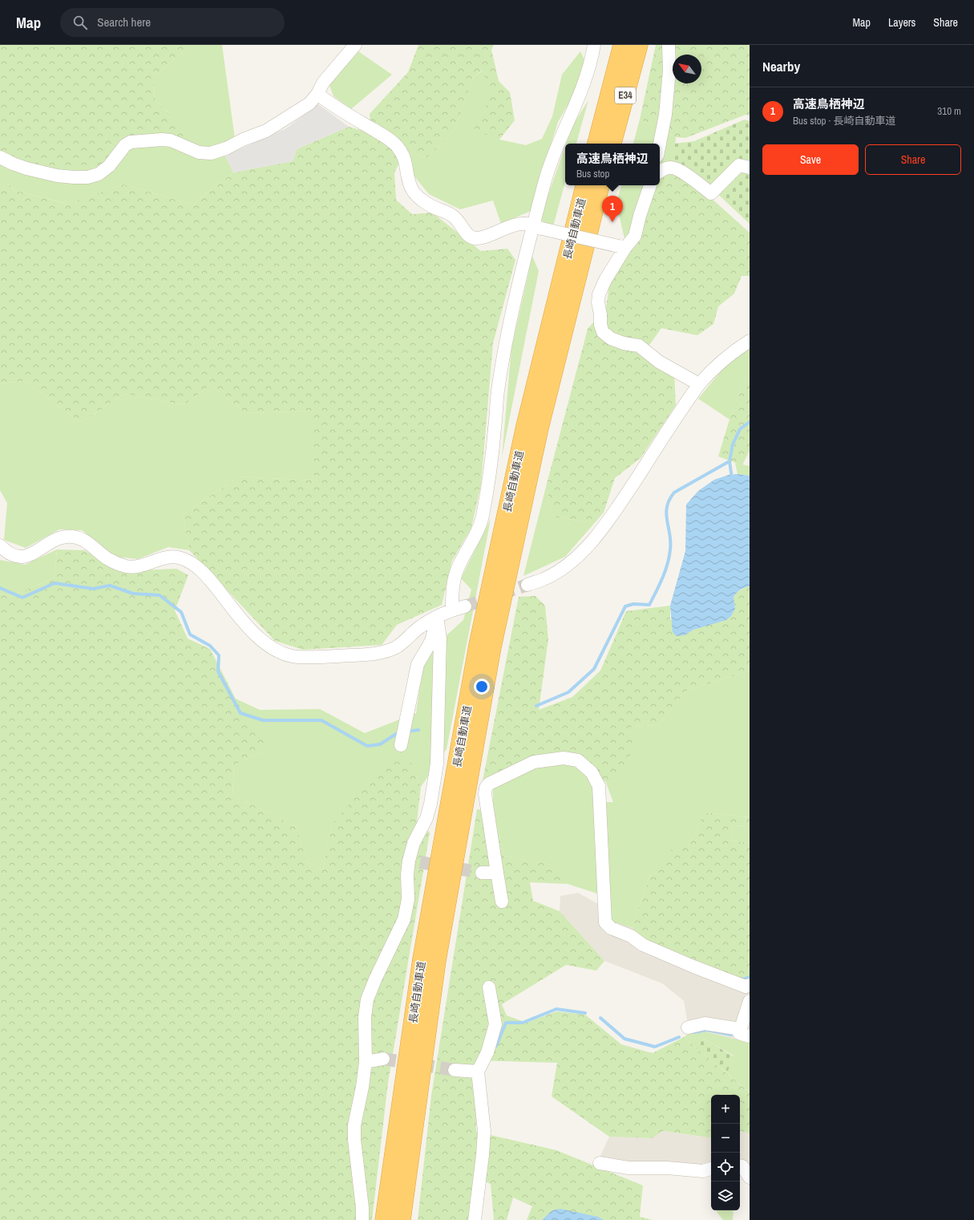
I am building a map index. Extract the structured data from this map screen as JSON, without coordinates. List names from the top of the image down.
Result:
{
  "streets": {
    "highway": ["E34", "長崎自動車道"]
  },
  "north": "top left",
  "page": {
    "header": "Map",
    "search": "Search here",
    "nav": ["Map", "Layers", "Share"],
    "heading": "Nearby",
    "list": [
      {
        "mark": "1",
        "name": "高速鳥栖神辺",
        "note": "Bus stop · 長崎自動車道",
        "value": "310 m"
      }
    ],
    "buttons": ["Save", "Share"],
    "popup": ["高速鳥栖神辺", "Bus stop"],
    "pins": "1",
    "map_buttons": ["+", "−"]
  }
}
